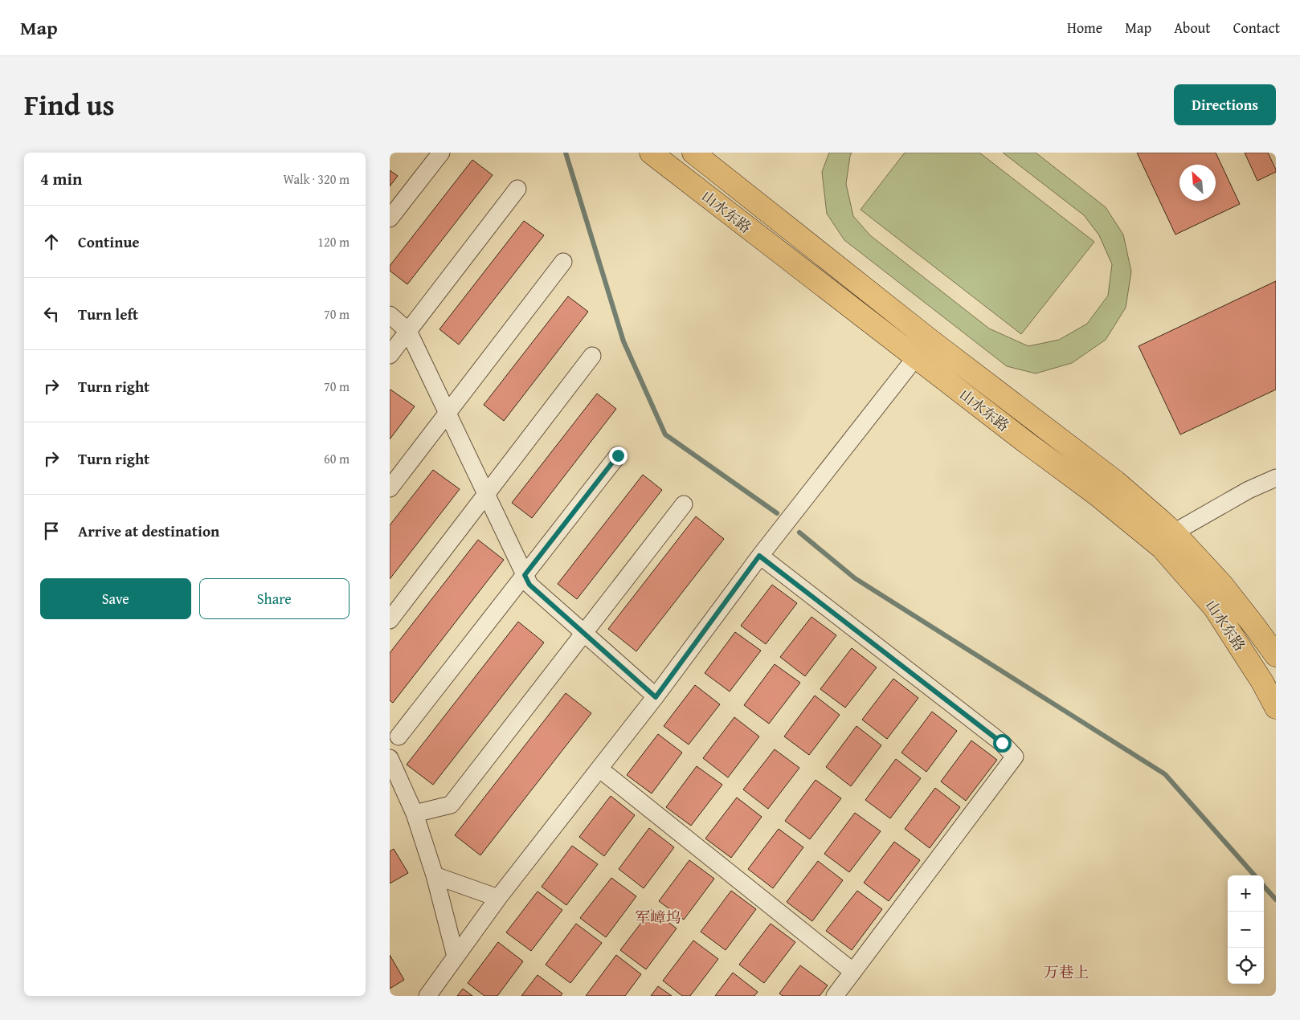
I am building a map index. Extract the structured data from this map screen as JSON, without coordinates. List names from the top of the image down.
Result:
{
  "streets": {
    "highway": ["山水东路"]
  },
  "districts": ["军嶂坞", "万巷上"],
  "north": "top left",
  "page": {
    "header": "Map",
    "nav": [
      "Home",
      "Map",
      "About",
      "Contact"
    ],
    "title": "Find us",
    "buttons": [
      "Directions",
      ["Save", "Share"]
    ],
    "heading": ["4 min", "Walk · 320 m"],
    "list": [
      ["Continue", "120 m"],
      ["Turn left", "70 m"],
      ["Turn right", "70 m"],
      ["Turn right", "60 m"],
      "Arrive at destination"
    ],
    "map_buttons": ["+", "−"]
  }
}
